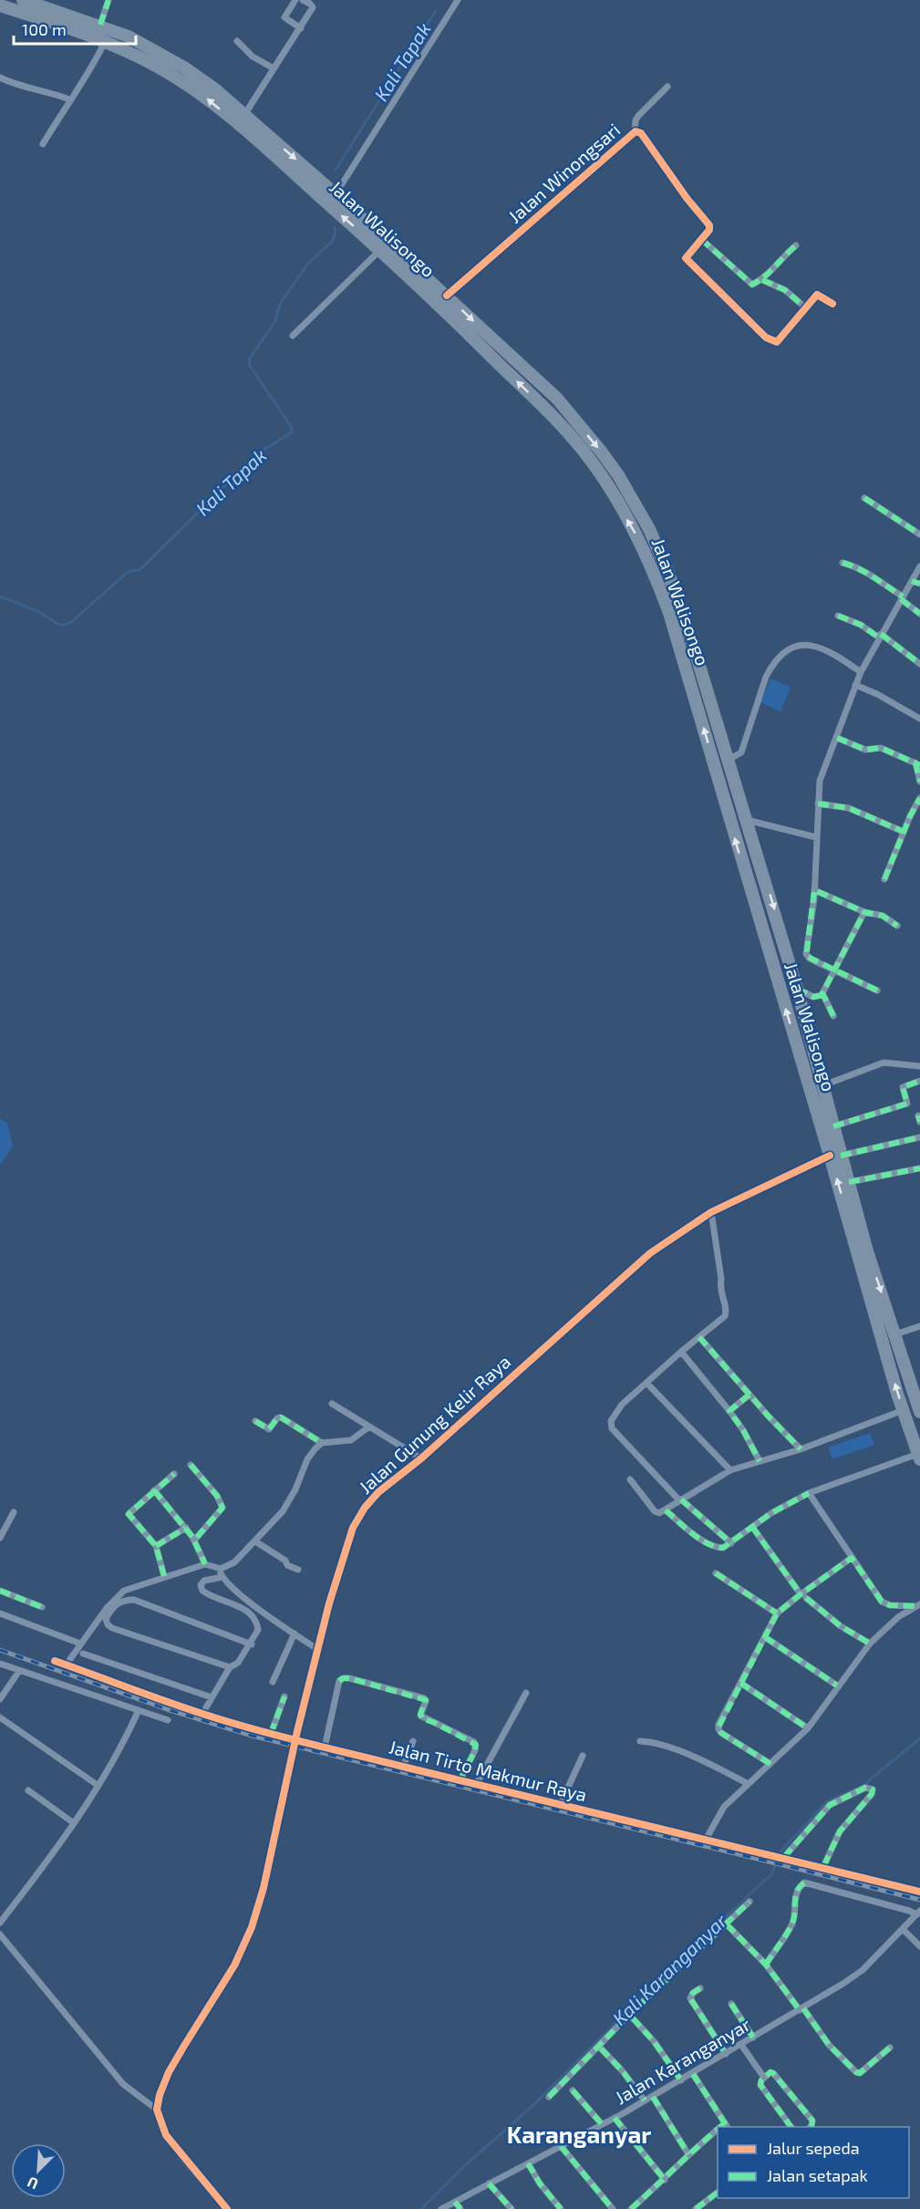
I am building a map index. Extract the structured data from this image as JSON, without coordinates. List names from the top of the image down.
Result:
{
  "streets": {
    "highway": ["Jalan Walisongo"],
    "street": [
      "Jalan Winongsari",
      "Jalan Gunung Kelir Raya",
      "Jalan Tirto Makmur Raya",
      "Jalan Karanganyar"
    ]
  },
  "crossings": [
    ["Jalan Winongsari", "Jalan Walisongo"],
    ["Jalan Walisongo", "Jalan Gunung Kelir Raya"]
  ],
  "districts": ["Karanganyar"],
  "water": ["Kali Tapak", "Kali Karanganyar"],
  "legend": ["Jalur sepeda", "Jalan setapak"],
  "scale_bar": "100 m",
  "north": "bottom left"
}
